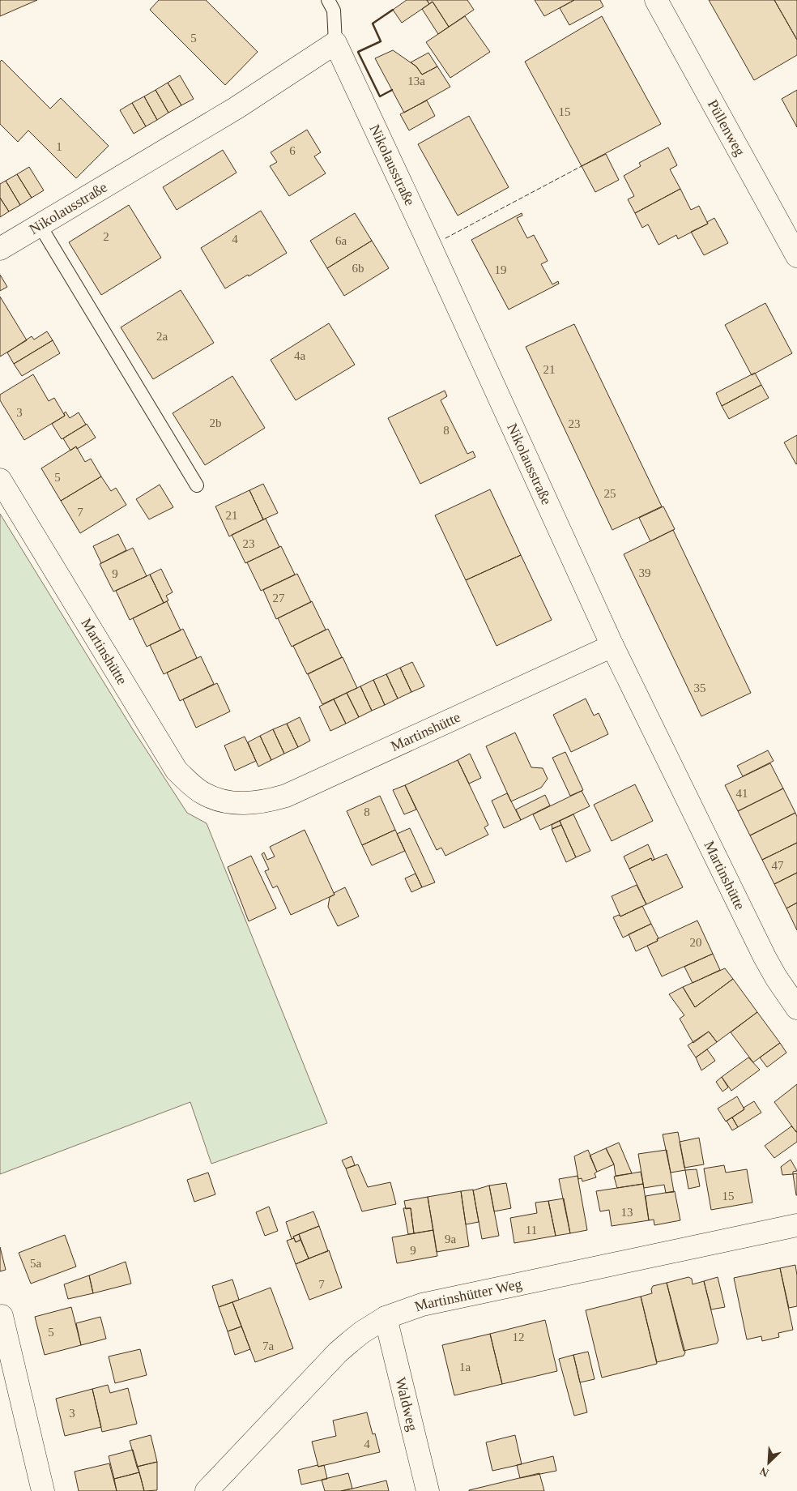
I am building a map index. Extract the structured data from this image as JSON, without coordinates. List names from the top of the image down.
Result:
{
  "streets": {
    "street": [
      "Püllenweg",
      "Nikolausstraße",
      "Martinshütte",
      "Martinshütter Weg",
      "Waldweg"
    ]
  },
  "crossings": [
    ["Nikolausstraße", "Martinshütte"],
    ["Martinshütter Weg", "Waldweg"]
  ],
  "house_numbers": [
    "5",
    "13a",
    "15",
    "1",
    "6",
    "2",
    "4",
    "6a",
    "6b",
    "19",
    "2a",
    "4a",
    "21",
    "3",
    "2b",
    "23",
    "8",
    "5",
    "25",
    "7",
    "21",
    "23",
    "39",
    "9",
    "27",
    "35",
    "41",
    "8",
    "47",
    "20",
    "15",
    "13",
    "11",
    "9a",
    "9",
    "5a",
    "7",
    "5",
    "12",
    "7a",
    "1a",
    "3",
    "4"
  ],
  "north": "bottom left"
}
